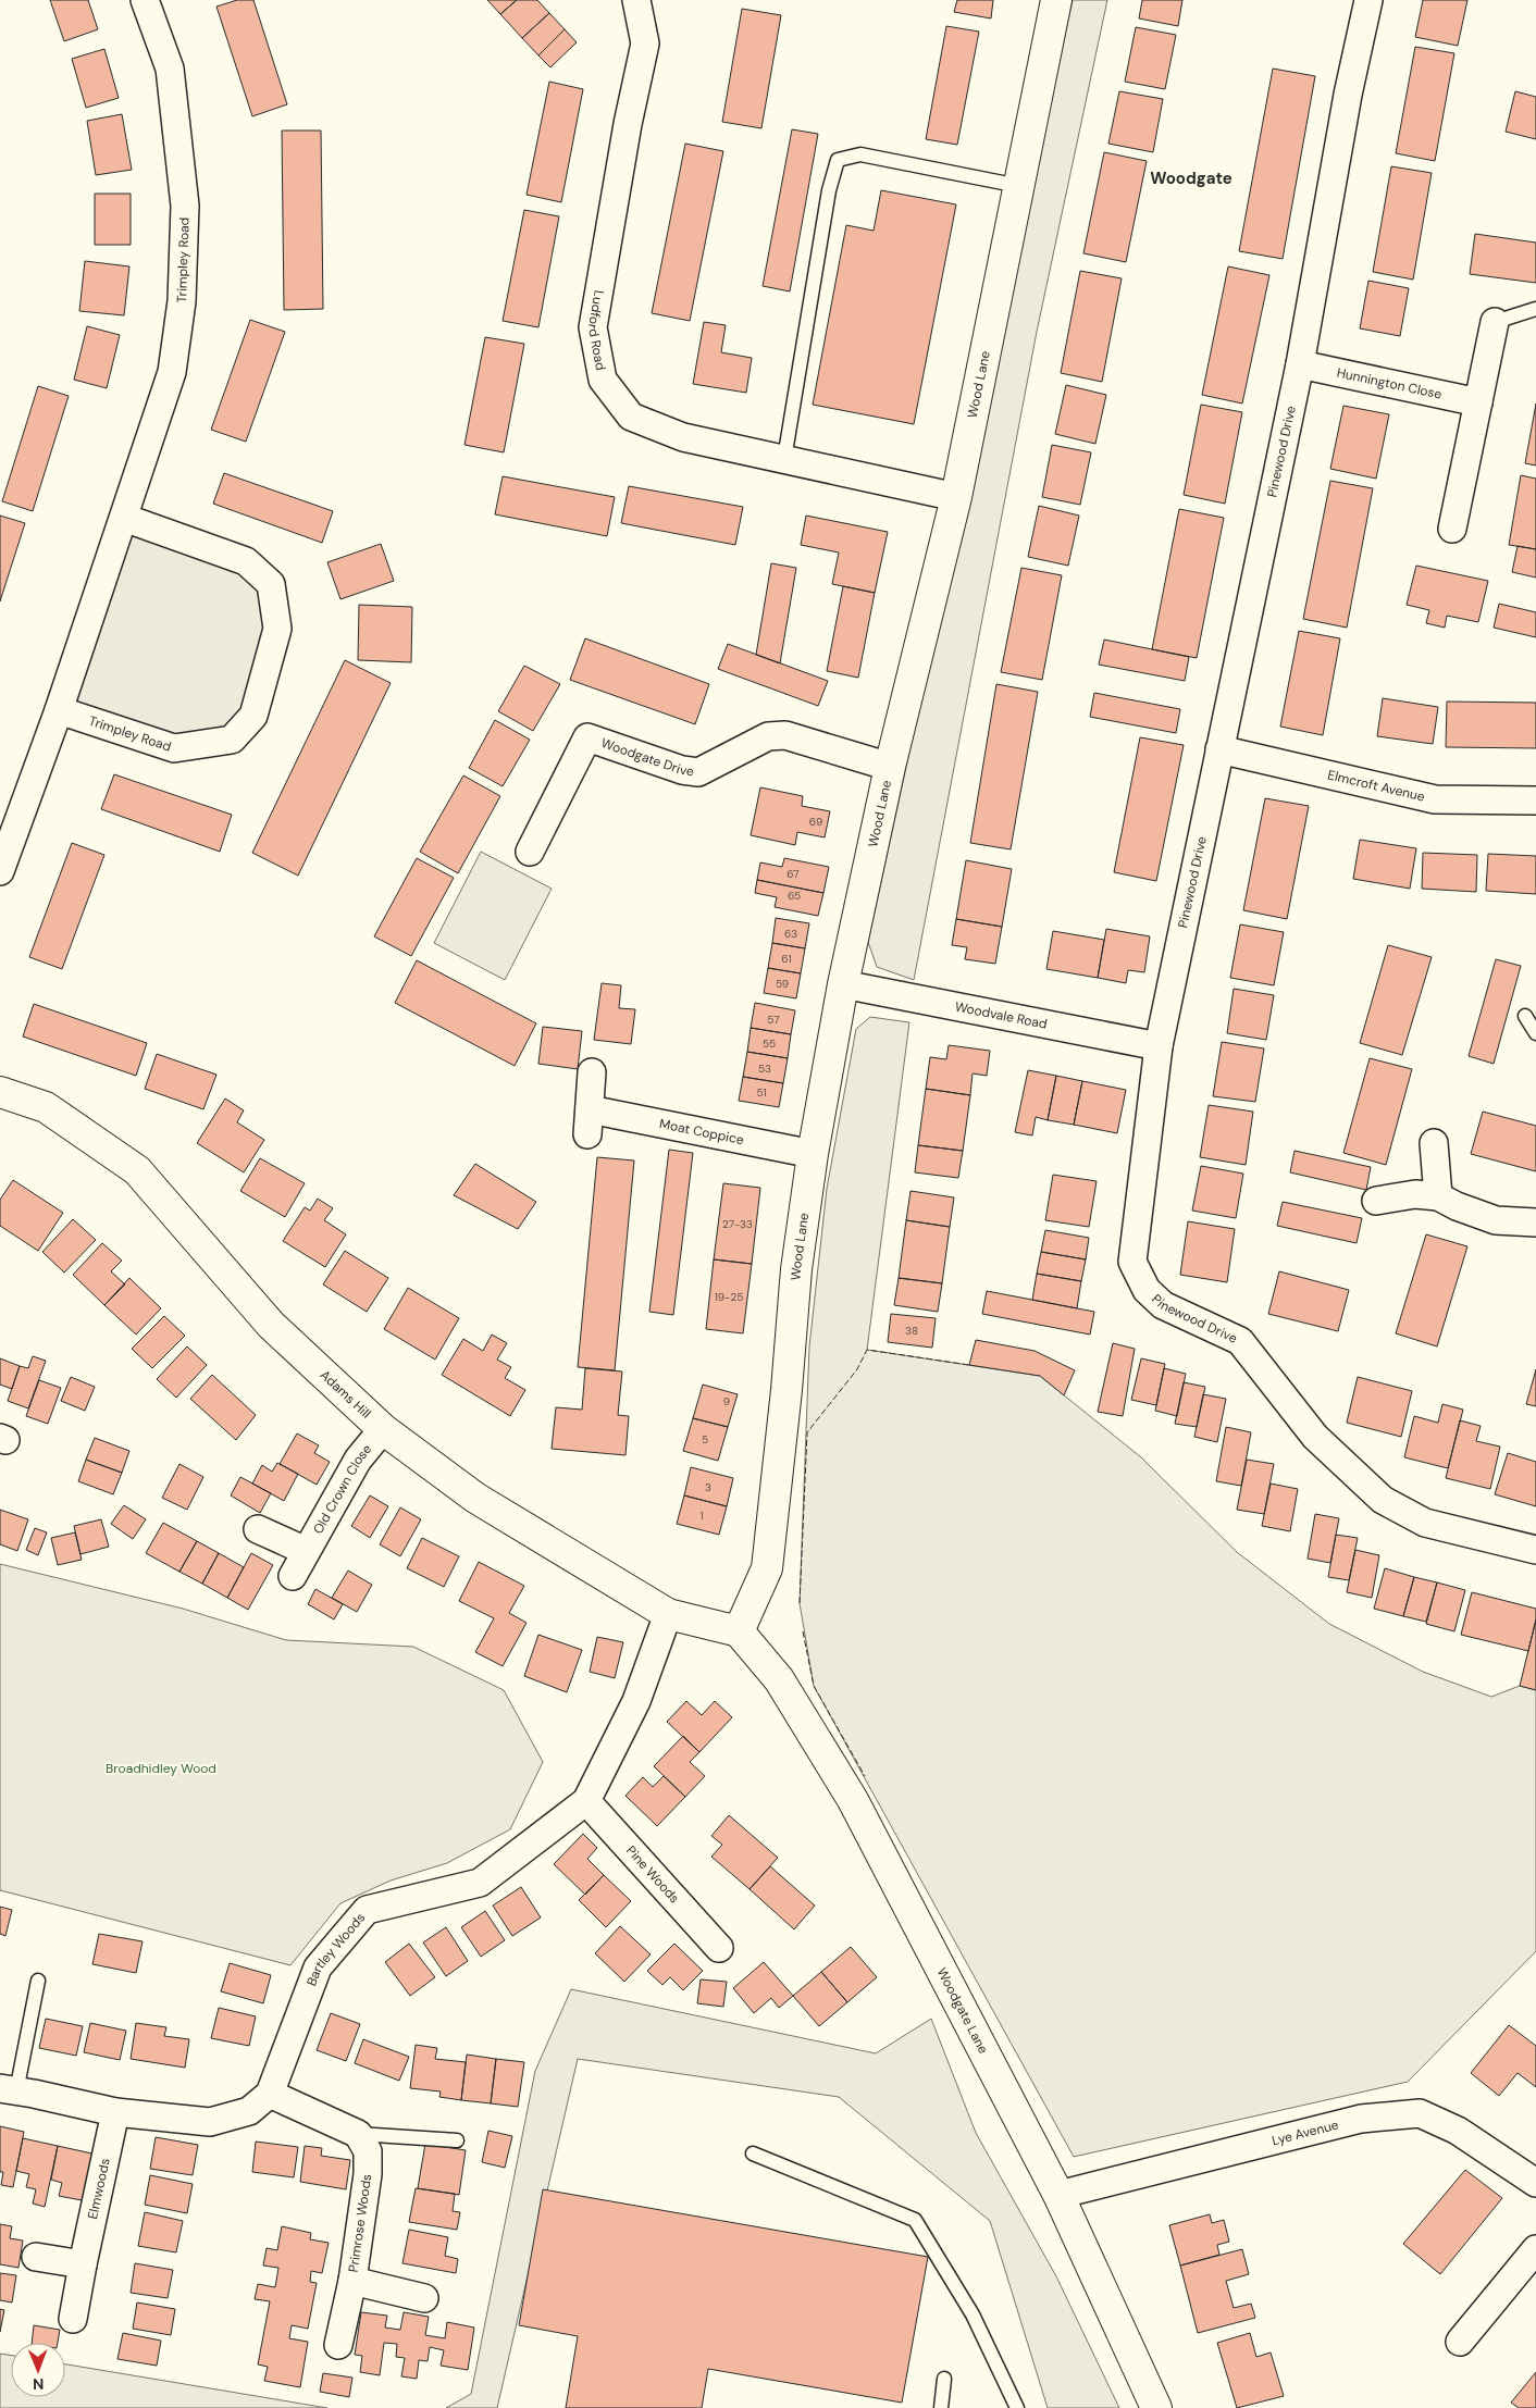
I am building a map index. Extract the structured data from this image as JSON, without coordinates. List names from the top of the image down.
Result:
{
  "streets": {
    "street": [
      "Trimpley Road",
      "Ludford Road",
      "Hunnington Close",
      "Wood Lane",
      "Pinewood Drive",
      "Woodgate Drive",
      "Elmcroft Avenue",
      "Woodvale Road",
      "Moat Coppice",
      "Adams Hill",
      "Old Crown Close",
      "Pine Woods",
      "Bartley Woods",
      "Woodgate Lane",
      "Lye Avenue",
      "Elmwoods",
      "Primrose Woods"
    ]
  },
  "crossings": [
    ["Ludford Road", "Wood Lane"],
    ["Hunnington Close", "Pinewood Drive"],
    ["Wood Lane", "Woodgate Drive"],
    ["Wood Lane", "Woodvale Road"],
    ["Wood Lane", "Moat Coppice"],
    ["Wood Lane", "Adams Hill"],
    ["Wood Lane", "Woodgate Lane"],
    ["Pinewood Drive", "Elmcroft Avenue"],
    ["Pinewood Drive", "Woodvale Road"],
    ["Adams Hill", "Old Crown Close"],
    ["Adams Hill", "Bartley Woods"],
    ["Adams Hill", "Woodgate Lane"],
    ["Pine Woods", "Bartley Woods"],
    ["Bartley Woods", "Elmwoods"],
    ["Woodgate Lane", "Lye Avenue"]
  ],
  "districts": ["Woodgate"],
  "parks": ["Broadhidley Wood"],
  "house_numbers": [
    "69",
    "67",
    "65",
    "63",
    "61",
    "59",
    "57",
    "55",
    "53",
    "51",
    "27-33",
    "19-25",
    "38",
    "9",
    "5",
    "3",
    "1"
  ],
  "north": "bottom"
}
